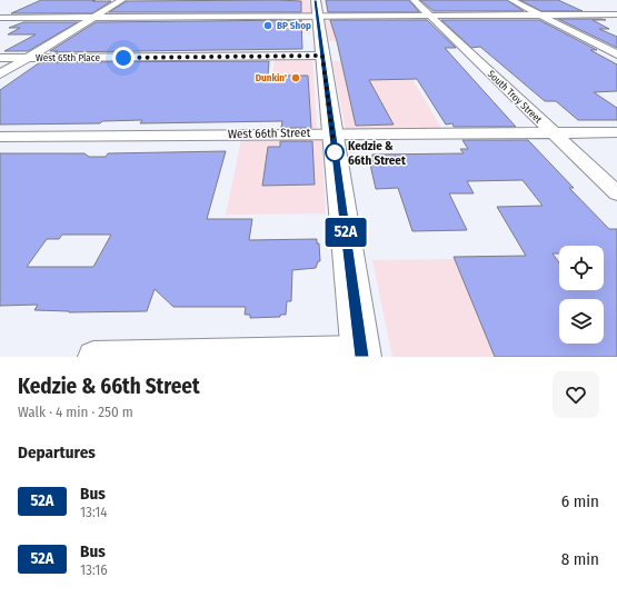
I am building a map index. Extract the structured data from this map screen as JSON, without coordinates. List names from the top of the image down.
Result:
{
  "streets": {
    "street": ["West 65th Place", "South Troy Street", "West 66th Street"]
  },
  "crossings": [
    ["South Troy Street", "West 66th Street"]
  ],
  "places": ["BP Shop", "Dunkin'", "Kedzie & 66th Street"],
  "lines": ["bus line 52A"],
  "page": {
    "on_map": "52A",
    "heading": [
      ["Kedzie & 66th Street", "Walk · 4 min · 250 m"],
      "Departures"
    ],
    "list": [
      {
        "mark": "52A",
        "name": "Bus",
        "note": "13:14",
        "value": "6 min"
      },
      {
        "mark": "52A",
        "name": "Bus",
        "note": "13:16",
        "value": "8 min"
      }
    ]
  }
}
